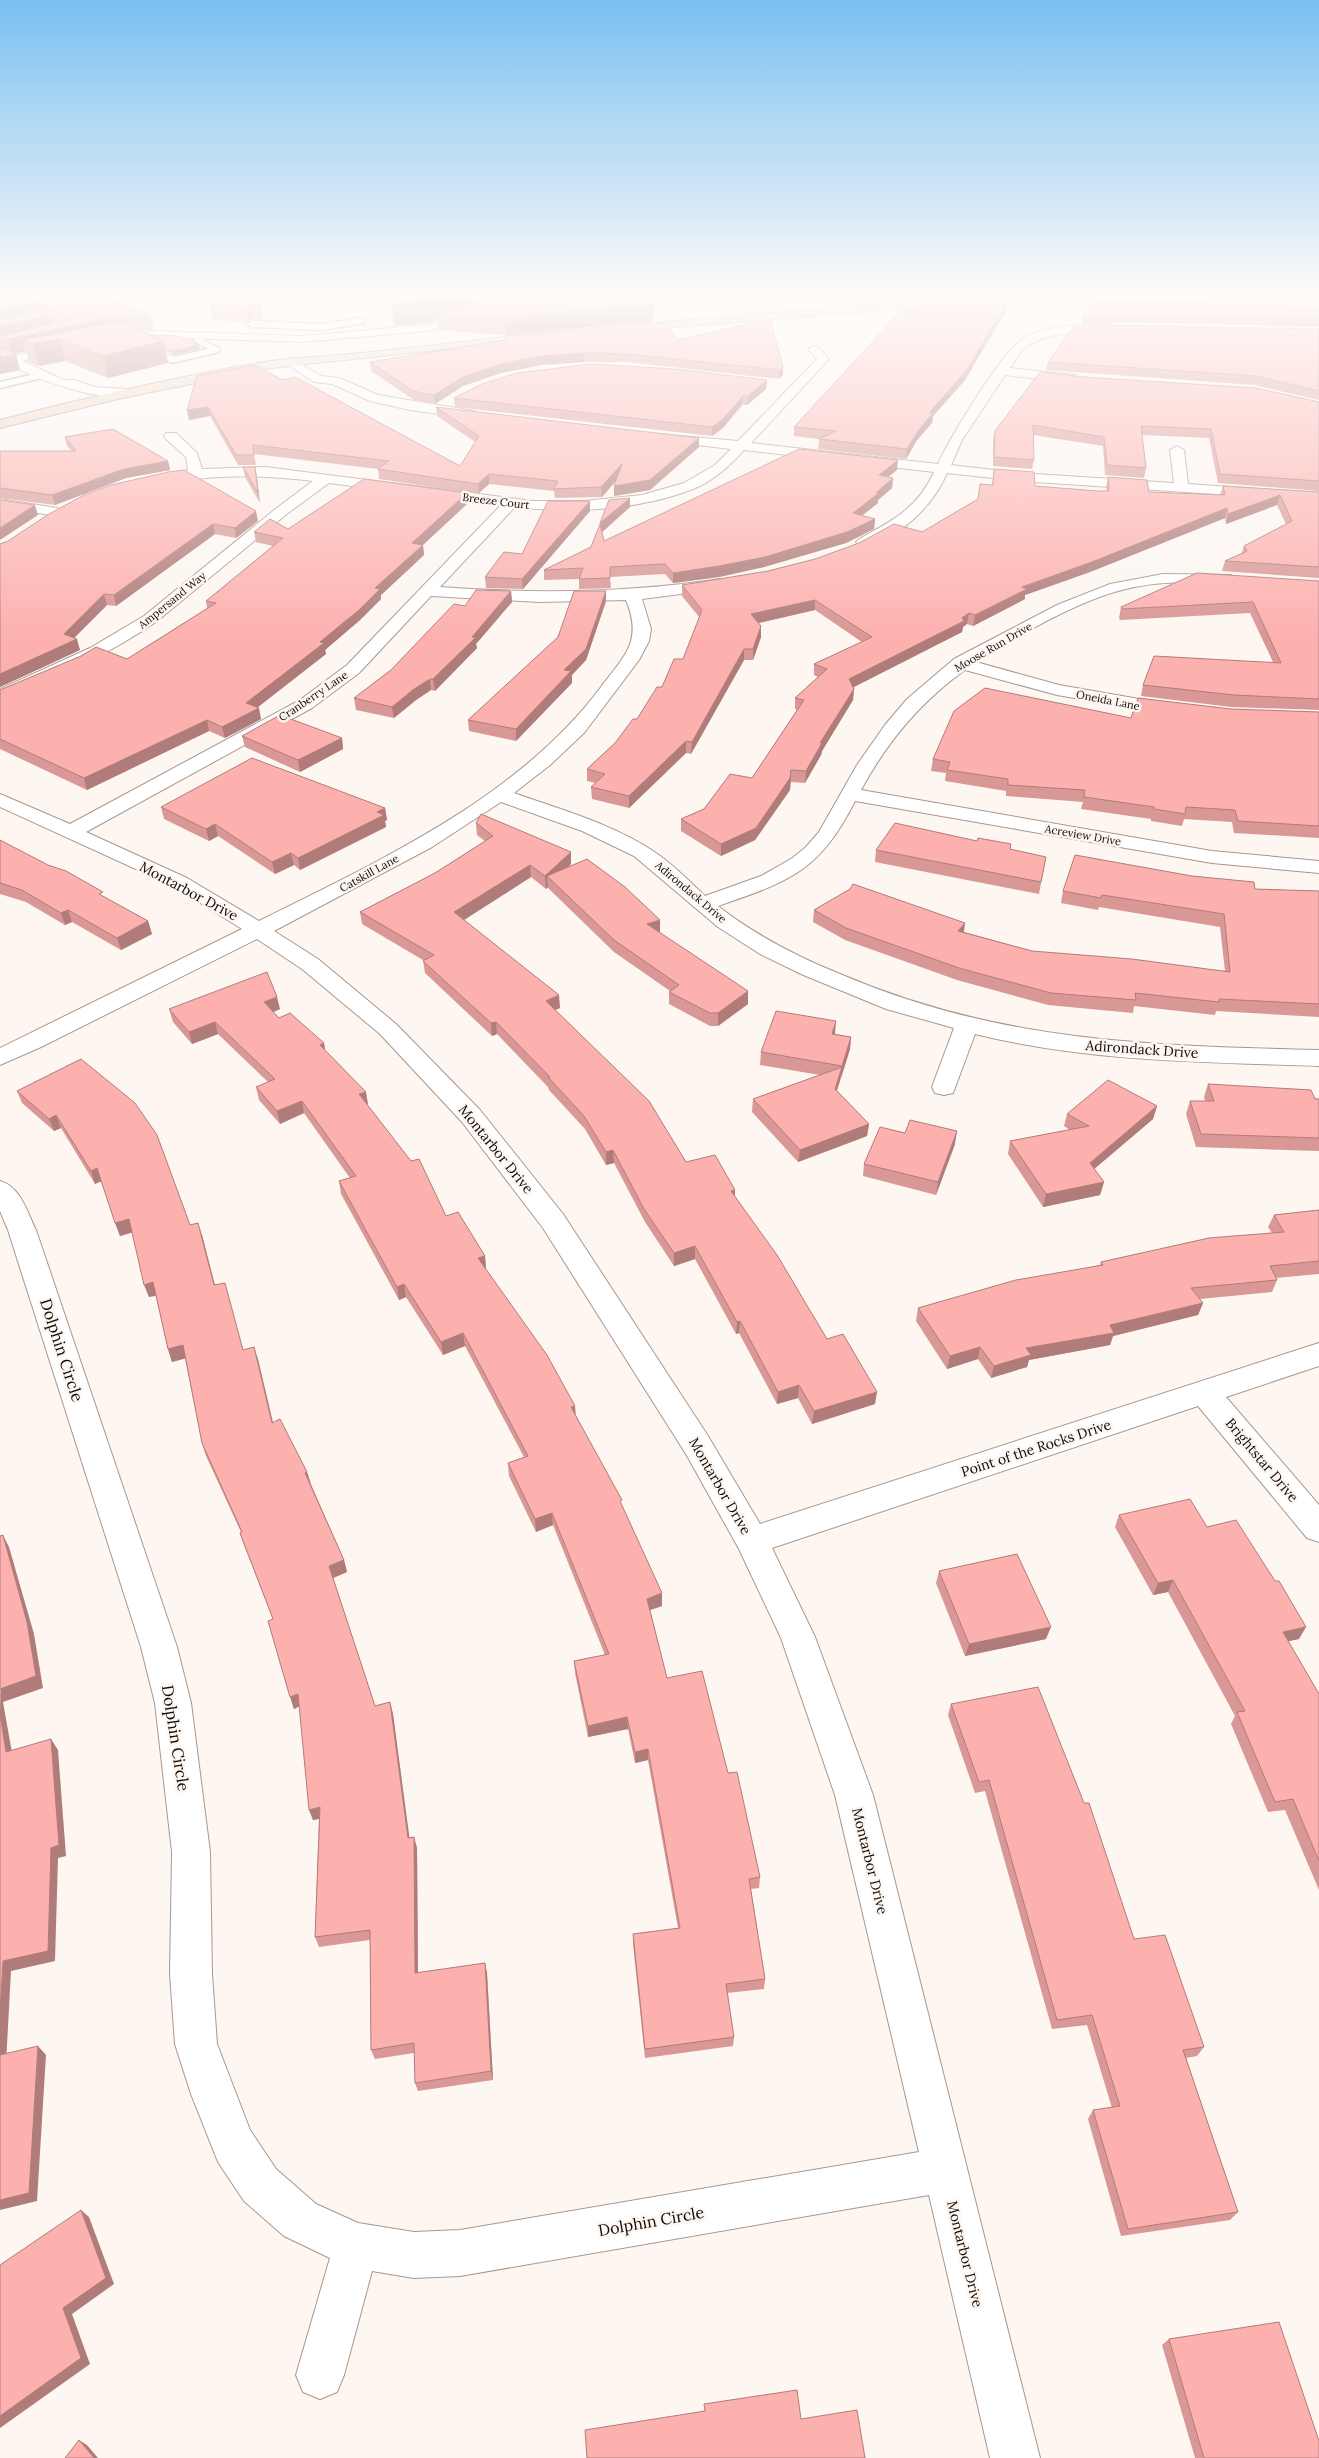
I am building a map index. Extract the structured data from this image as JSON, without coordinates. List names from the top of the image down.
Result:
{
  "streets": {
    "street": [
      "Breeze Court",
      "Ampersand Way",
      "Moose Run Drive",
      "Cranberry Lane",
      "Oneida Lane",
      "Acreview Drive",
      "Catskill Lane",
      "Montarbor Drive",
      "Adirondack Drive",
      "Dolphin Circle",
      "Point of the Rocks Drive",
      "Brightstar Drive"
    ]
  },
  "crossings": [
    ["Breeze Court", "Ampersand Way"],
    ["Breeze Court", "Cranberry Lane"],
    ["Moose Run Drive", "Oneida Lane"],
    ["Moose Run Drive", "Acreview Drive"],
    ["Moose Run Drive", "Adirondack Drive"],
    ["Cranberry Lane", "Montarbor Drive"],
    ["Catskill Lane", "Montarbor Drive"],
    ["Catskill Lane", "Adirondack Drive"],
    ["Montarbor Drive", "Dolphin Circle"],
    ["Montarbor Drive", "Point of the Rocks Drive"],
    ["Point of the Rocks Drive", "Brightstar Drive"]
  ]
}
